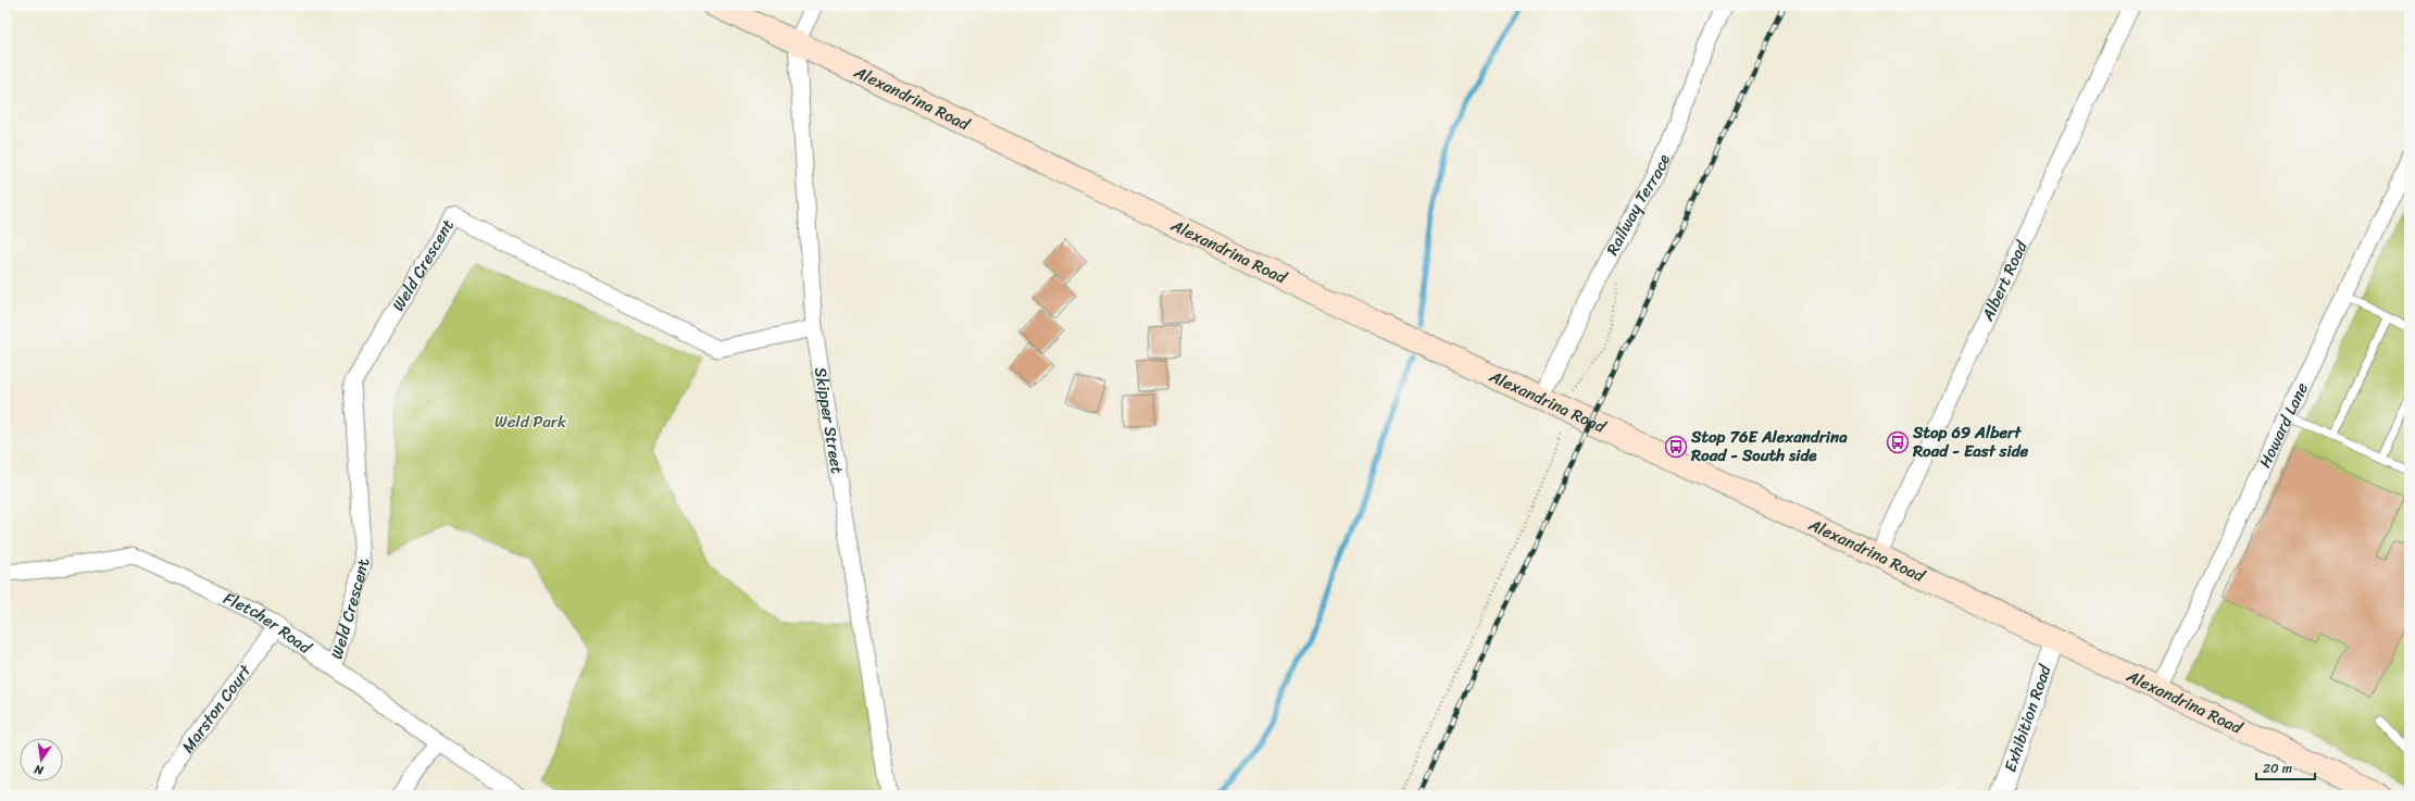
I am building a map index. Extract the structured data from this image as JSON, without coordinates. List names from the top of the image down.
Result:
{
  "streets": {
    "main road": ["Alexandrina Road"],
    "street": [
      "Railway Terrace",
      "Weld Crescent",
      "Albert Road",
      "Skipper Street",
      "Howard Lane",
      "Fletcher Road",
      "Marston Court",
      "Exhibition Road"
    ]
  },
  "crossings": [
    ["Alexandrina Road", "Railway Terrace"],
    ["Alexandrina Road", "Albert Road"],
    ["Alexandrina Road", "Skipper Street"],
    ["Alexandrina Road", "Howard Lane"],
    ["Alexandrina Road", "Exhibition Road"],
    ["Weld Crescent", "Skipper Street"],
    ["Weld Crescent", "Fletcher Road"],
    ["Fletcher Road", "Marston Court"]
  ],
  "parks": ["Weld Park"],
  "places": {
    "bus stop": ["Stop 69 Albert Road - East side", "Stop 76E Alexandrina Road - South side"]
  },
  "scale_bar": "20 m",
  "north": "bottom"
}
